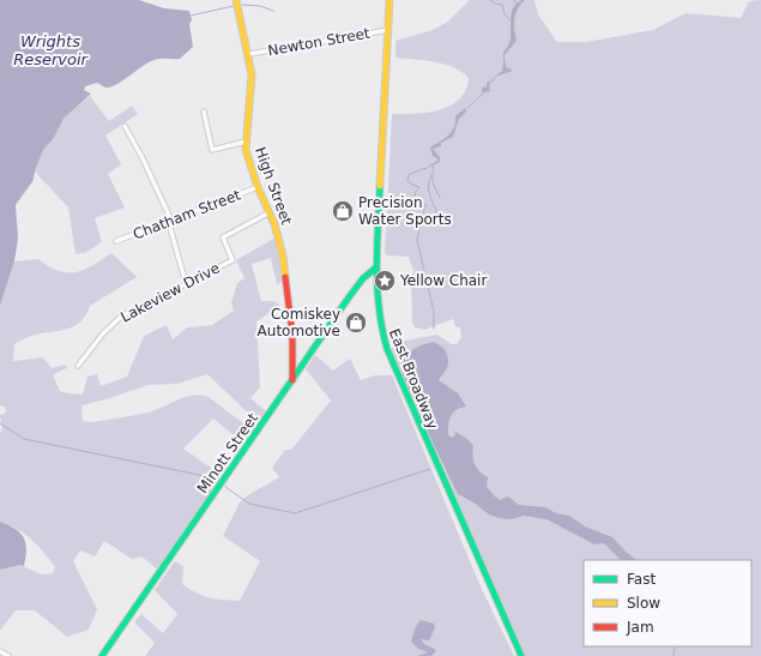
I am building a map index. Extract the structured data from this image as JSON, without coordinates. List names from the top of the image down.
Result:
{
  "streets": {
    "street": [
      "Newton Street",
      "High Street",
      "Chatham Street",
      "Lakeview Drive",
      "East Broadway",
      "Minott Street"
    ]
  },
  "crossings": [
    ["Newton Street", "High Street"],
    ["Newton Street", "East Broadway"],
    ["High Street", "Chatham Street"],
    ["High Street", "Lakeview Drive"],
    ["High Street", "Minott Street"],
    ["East Broadway", "Minott Street"]
  ],
  "water": ["Wrights Reservoir"],
  "places": {
    "shop": ["Precision Water Sports", "Comiskey Automotive"],
    "place": ["Yellow Chair"]
  },
  "legend": ["Fast", "Slow", "Jam"]
}
